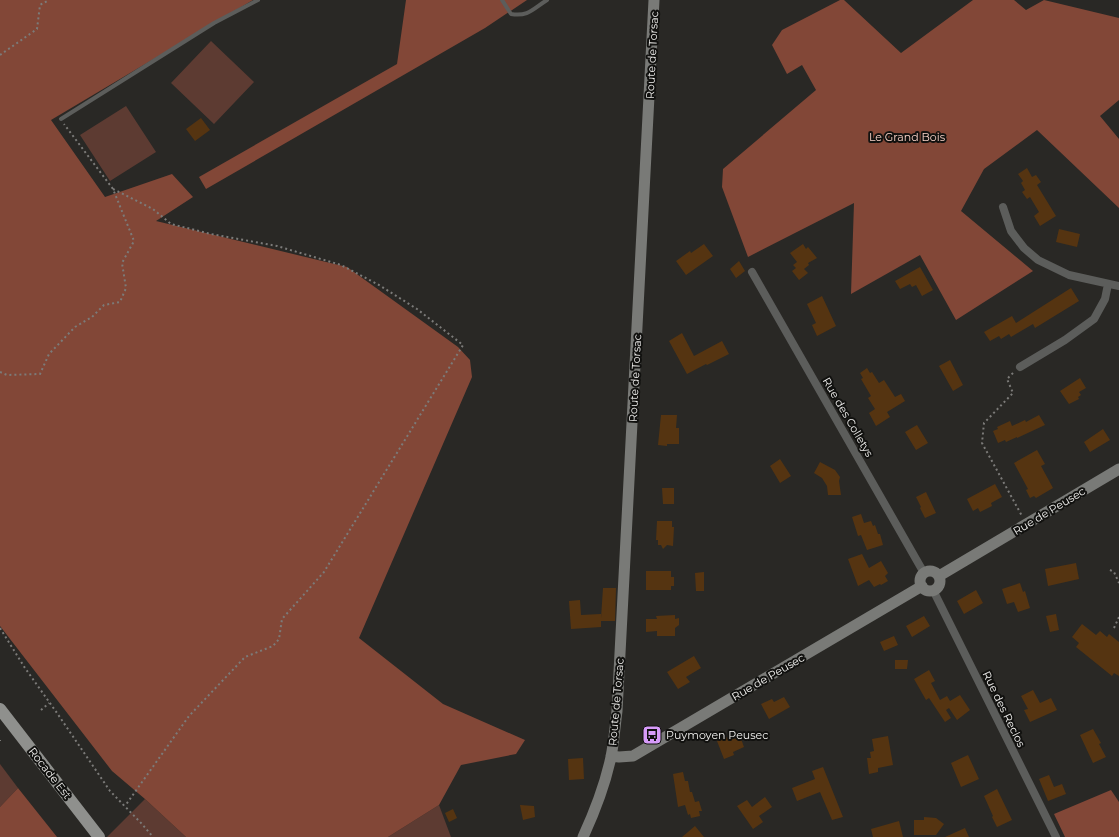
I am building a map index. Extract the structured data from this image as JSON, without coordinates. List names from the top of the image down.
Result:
{
  "streets": {
    "main road": ["Rocade Est"],
    "street": [
      "Route de Torsac",
      "Rue des Colletys",
      "Rue de Peusec",
      "Rue des Reclos"
    ]
  },
  "crossings": [
    ["Route de Torsac", "Rue de Peusec"],
    ["Rue des Colletys", "Rue de Peusec"],
    ["Rue des Colletys", "Rue des Reclos"],
    ["Rue de Peusec", "Rue des Reclos"]
  ],
  "parks": ["Le Grand Bois"],
  "places": {
    "bus stop": ["Puymoyen Peusec"]
  }
}
